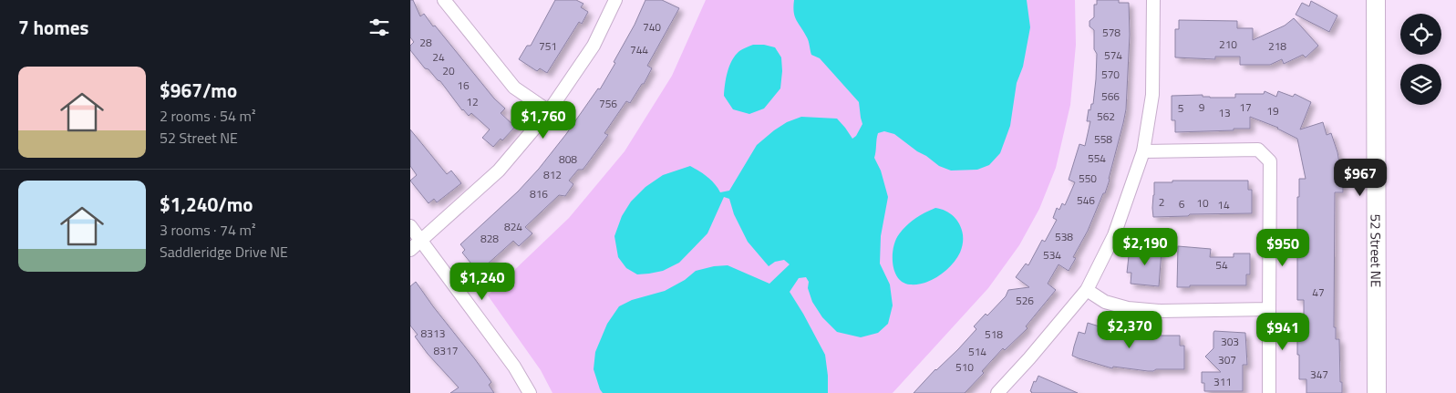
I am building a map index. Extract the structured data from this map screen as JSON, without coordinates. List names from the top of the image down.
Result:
{
  "streets": {
    "street": ["52 Street NE"]
  },
  "house_numbers": [
    "740",
    "578",
    "28",
    "210",
    "751",
    "218",
    "744",
    "574",
    "24",
    "20",
    "570",
    "16",
    "566",
    "12",
    "756",
    "9",
    "17",
    "5",
    "19",
    "13",
    "562",
    "558",
    "554",
    "808",
    "812",
    "550",
    "816",
    "546",
    "2",
    "10",
    "6",
    "14",
    "824",
    "538",
    "828",
    "534",
    "54",
    "47",
    "526",
    "8313",
    "518",
    "303",
    "8317",
    "514",
    "307",
    "510",
    "347",
    "311"
  ],
  "page": {
    "heading": "7 homes",
    "list": [
      {
        "name": "$967/mo",
        "note": "2 rooms · 54 m² · 52 Street NE"
      },
      {
        "name": "$1,240/mo",
        "note": "3 rooms · 74 m² · Saddleridge Drive NE"
      }
    ],
    "price": [
      "$1,760",
      "$967",
      "$2,190",
      "$950",
      "$1,240",
      "$2,370",
      "$941"
    ]
  }
}
